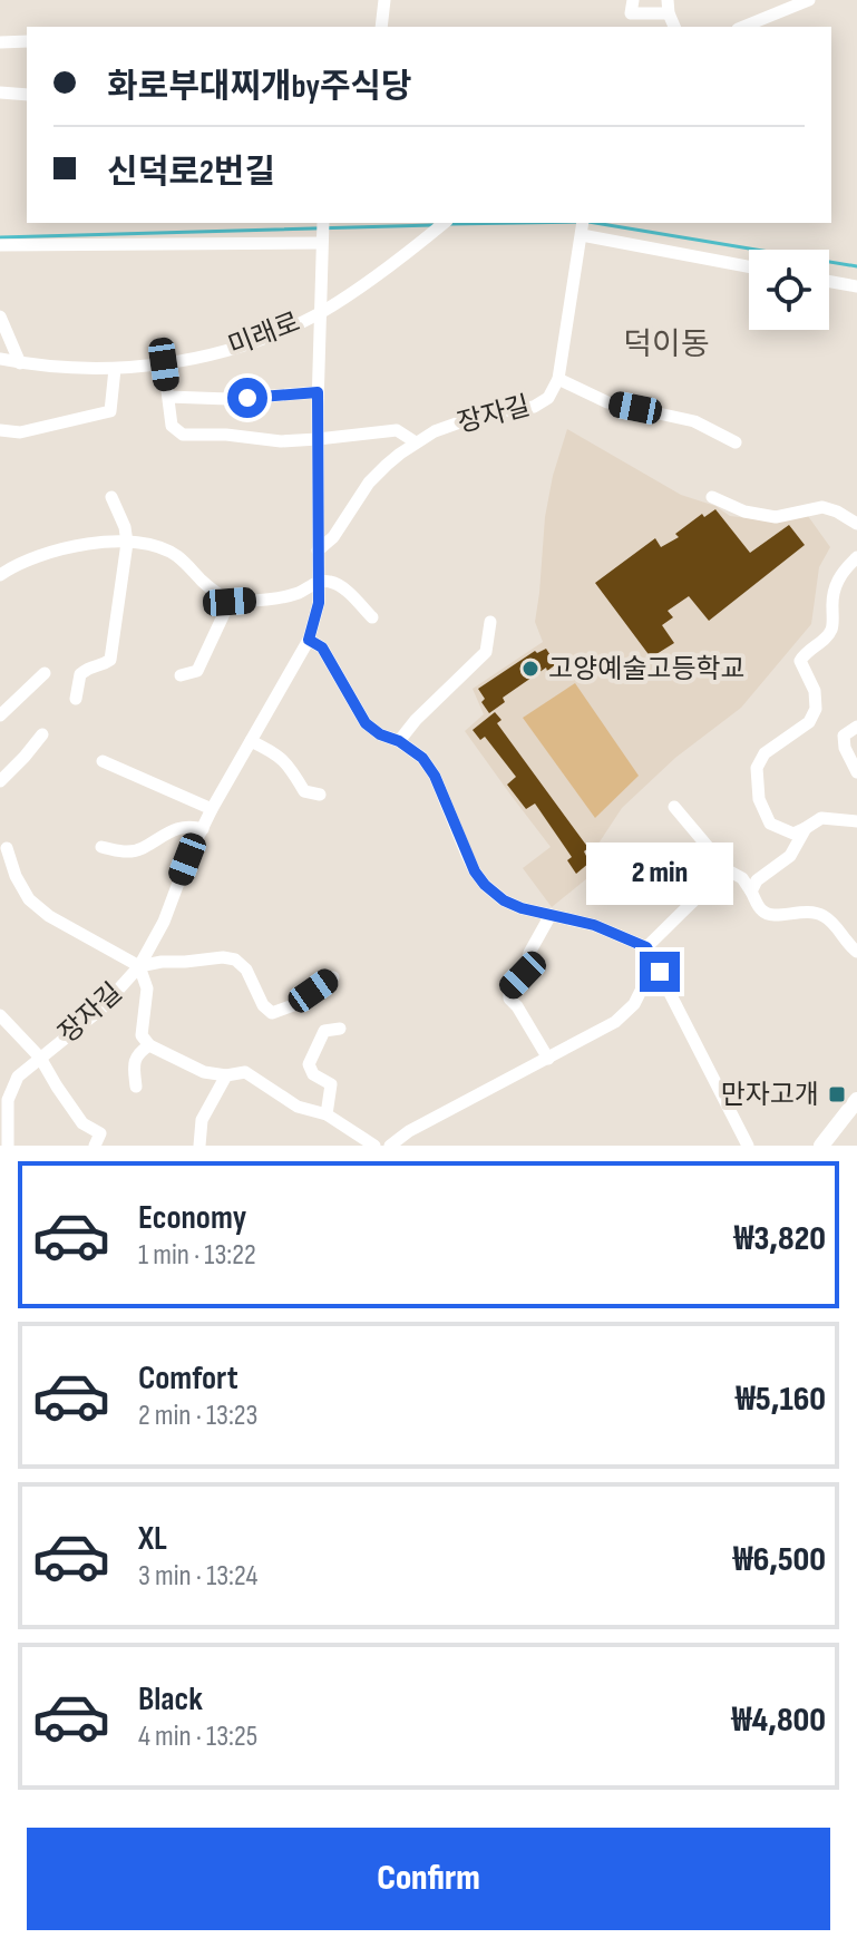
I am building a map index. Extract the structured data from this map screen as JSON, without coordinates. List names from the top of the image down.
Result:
{
  "streets": {
    "street": ["미래로", "장자길"]
  },
  "crossings": [
    ["미래로", "장자길"]
  ],
  "districts": ["덕이동"],
  "places": {
    "other": ["고양예술고등학교"],
    "transit": ["만자고개"]
  },
  "page": {
    "banner": ["화로부대찌개by주식당", "신덕로2번길"],
    "bubble": "2 min",
    "list": [
      {
        "name": "Economy",
        "note": "1 min · 13:22",
        "value": "₩3,820"
      },
      {
        "name": "Comfort",
        "note": "2 min · 13:23",
        "value": "₩5,160"
      },
      {
        "name": "XL",
        "note": "3 min · 13:24",
        "value": "₩6,500"
      },
      {
        "name": "Black",
        "note": "4 min · 13:25",
        "value": "₩4,800"
      }
    ],
    "buttons": "Confirm"
  }
}
